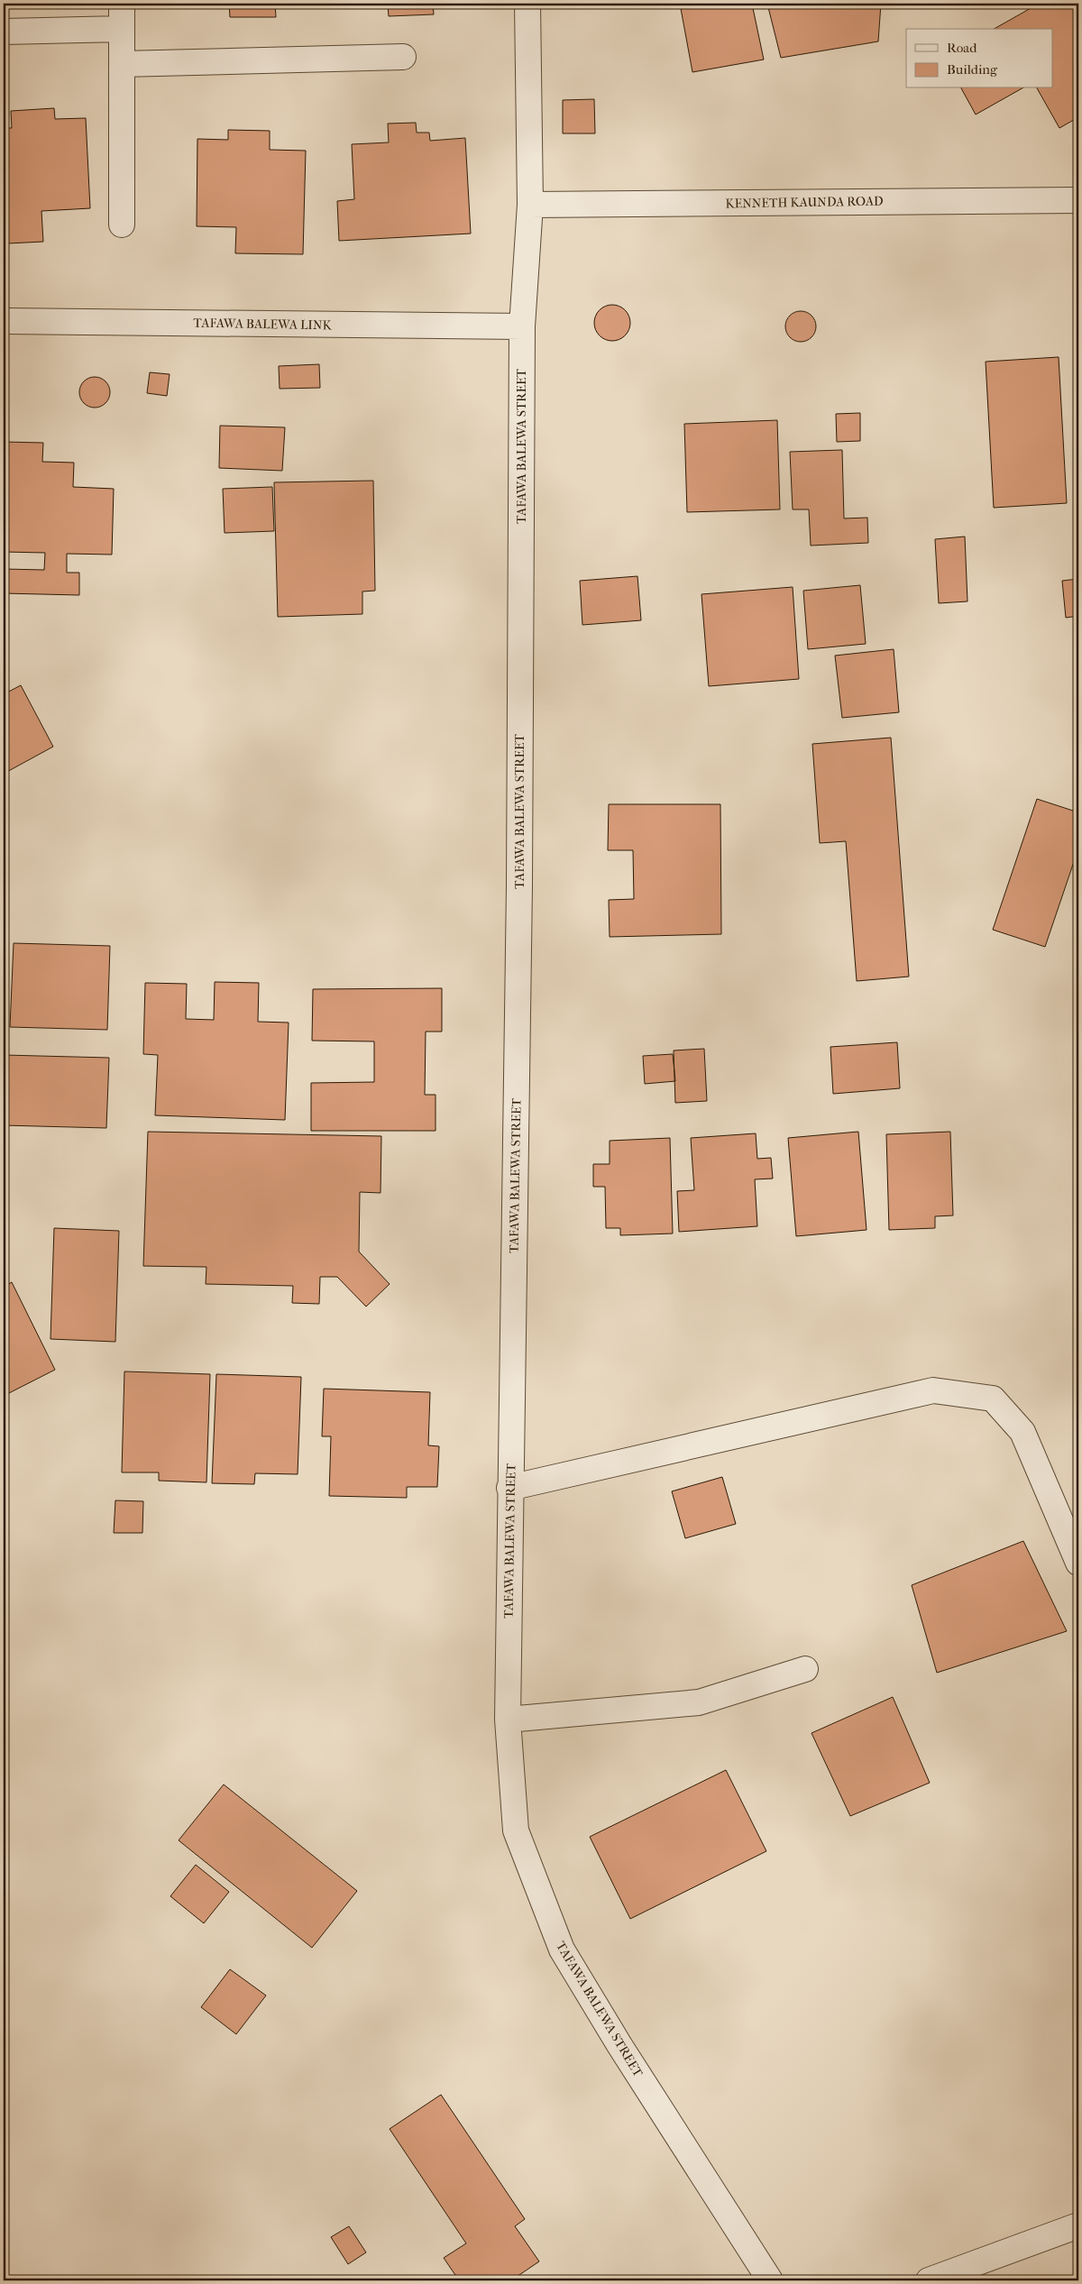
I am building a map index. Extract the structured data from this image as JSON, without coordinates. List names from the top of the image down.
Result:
{
  "streets": {
    "street": ["KENNETH KAUNDA ROAD", "TAFAWA BALEWA LINK", "TAFAWA BALEWA STREET"]
  },
  "crossings": [
    ["KENNETH KAUNDA ROAD", "TAFAWA BALEWA STREET"],
    ["TAFAWA BALEWA LINK", "TAFAWA BALEWA STREET"]
  ],
  "legend": ["Road", "Building"]
}
